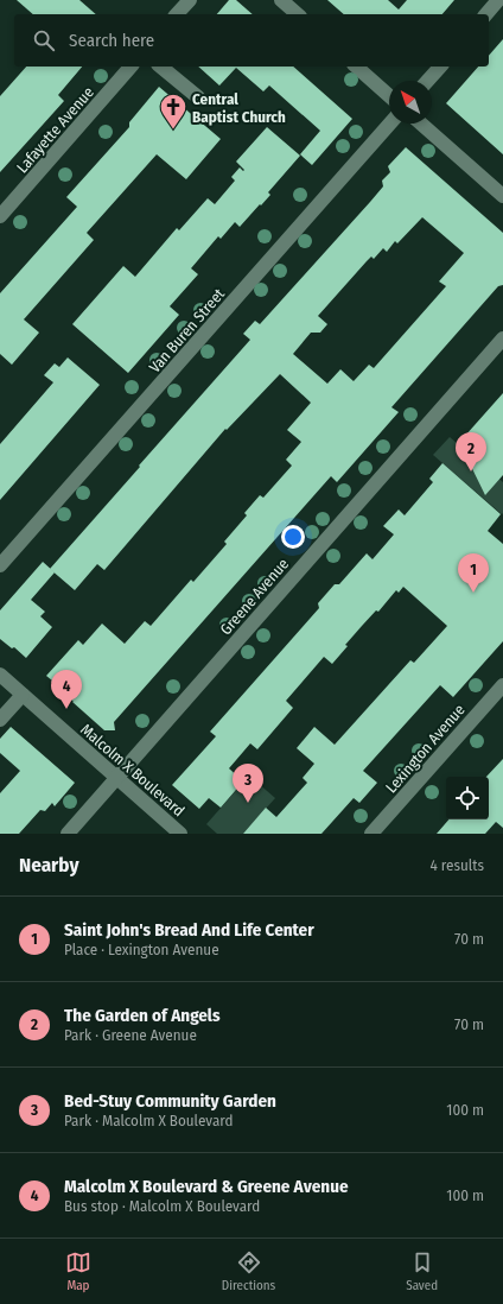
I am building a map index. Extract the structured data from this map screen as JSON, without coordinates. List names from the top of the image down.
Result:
{
  "streets": {
    "street": [
      "Lafayette Avenue",
      "Van Buren Street",
      "Greene Avenue",
      "Lexington Avenue",
      "Malcolm X Boulevard"
    ]
  },
  "crossings": [
    ["Greene Avenue", "Malcolm X Boulevard"]
  ],
  "places": {
    "church": ["Central Baptist Church"]
  },
  "north": "top left",
  "page": {
    "search": "Search here",
    "pins": [
      "2",
      "1",
      "4",
      "3"
    ],
    "heading": ["Nearby", "4 results"],
    "list": [
      {
        "mark": "1",
        "name": "Saint John's Bread And Life Center",
        "note": "Place · Lexington Avenue",
        "value": "70 m"
      },
      {
        "mark": "2",
        "name": "The Garden of Angels",
        "note": "Park · Greene Avenue",
        "value": "70 m"
      },
      {
        "mark": "3",
        "name": "Bed-Stuy Community Garden",
        "note": "Park · Malcolm X Boulevard",
        "value": "100 m"
      },
      {
        "mark": "4",
        "name": "Malcolm X Boulevard & Greene Avenue",
        "note": "Bus stop · Malcolm X Boulevard",
        "value": "100 m"
      }
    ],
    "nav": ["Map", "Directions", "Saved"]
  }
}
